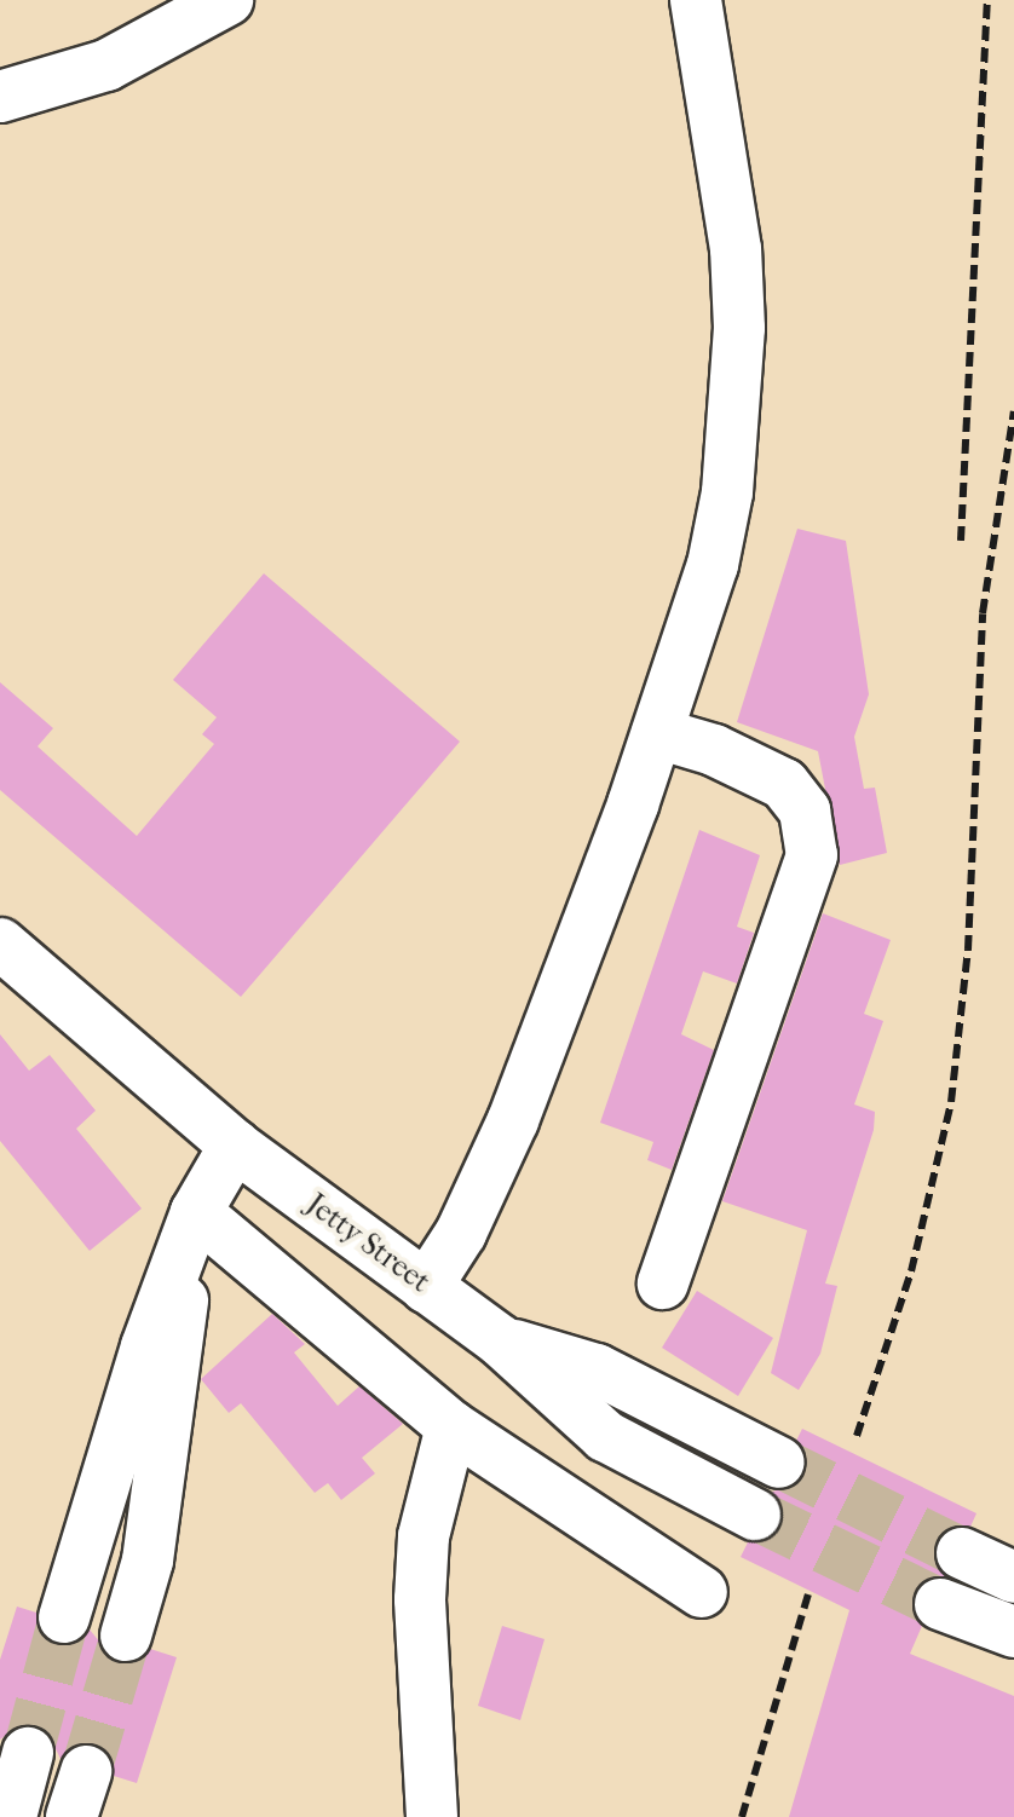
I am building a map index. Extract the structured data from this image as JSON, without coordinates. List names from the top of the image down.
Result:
{
  "streets": {
    "lane": ["Jetty Street"]
  }
}
